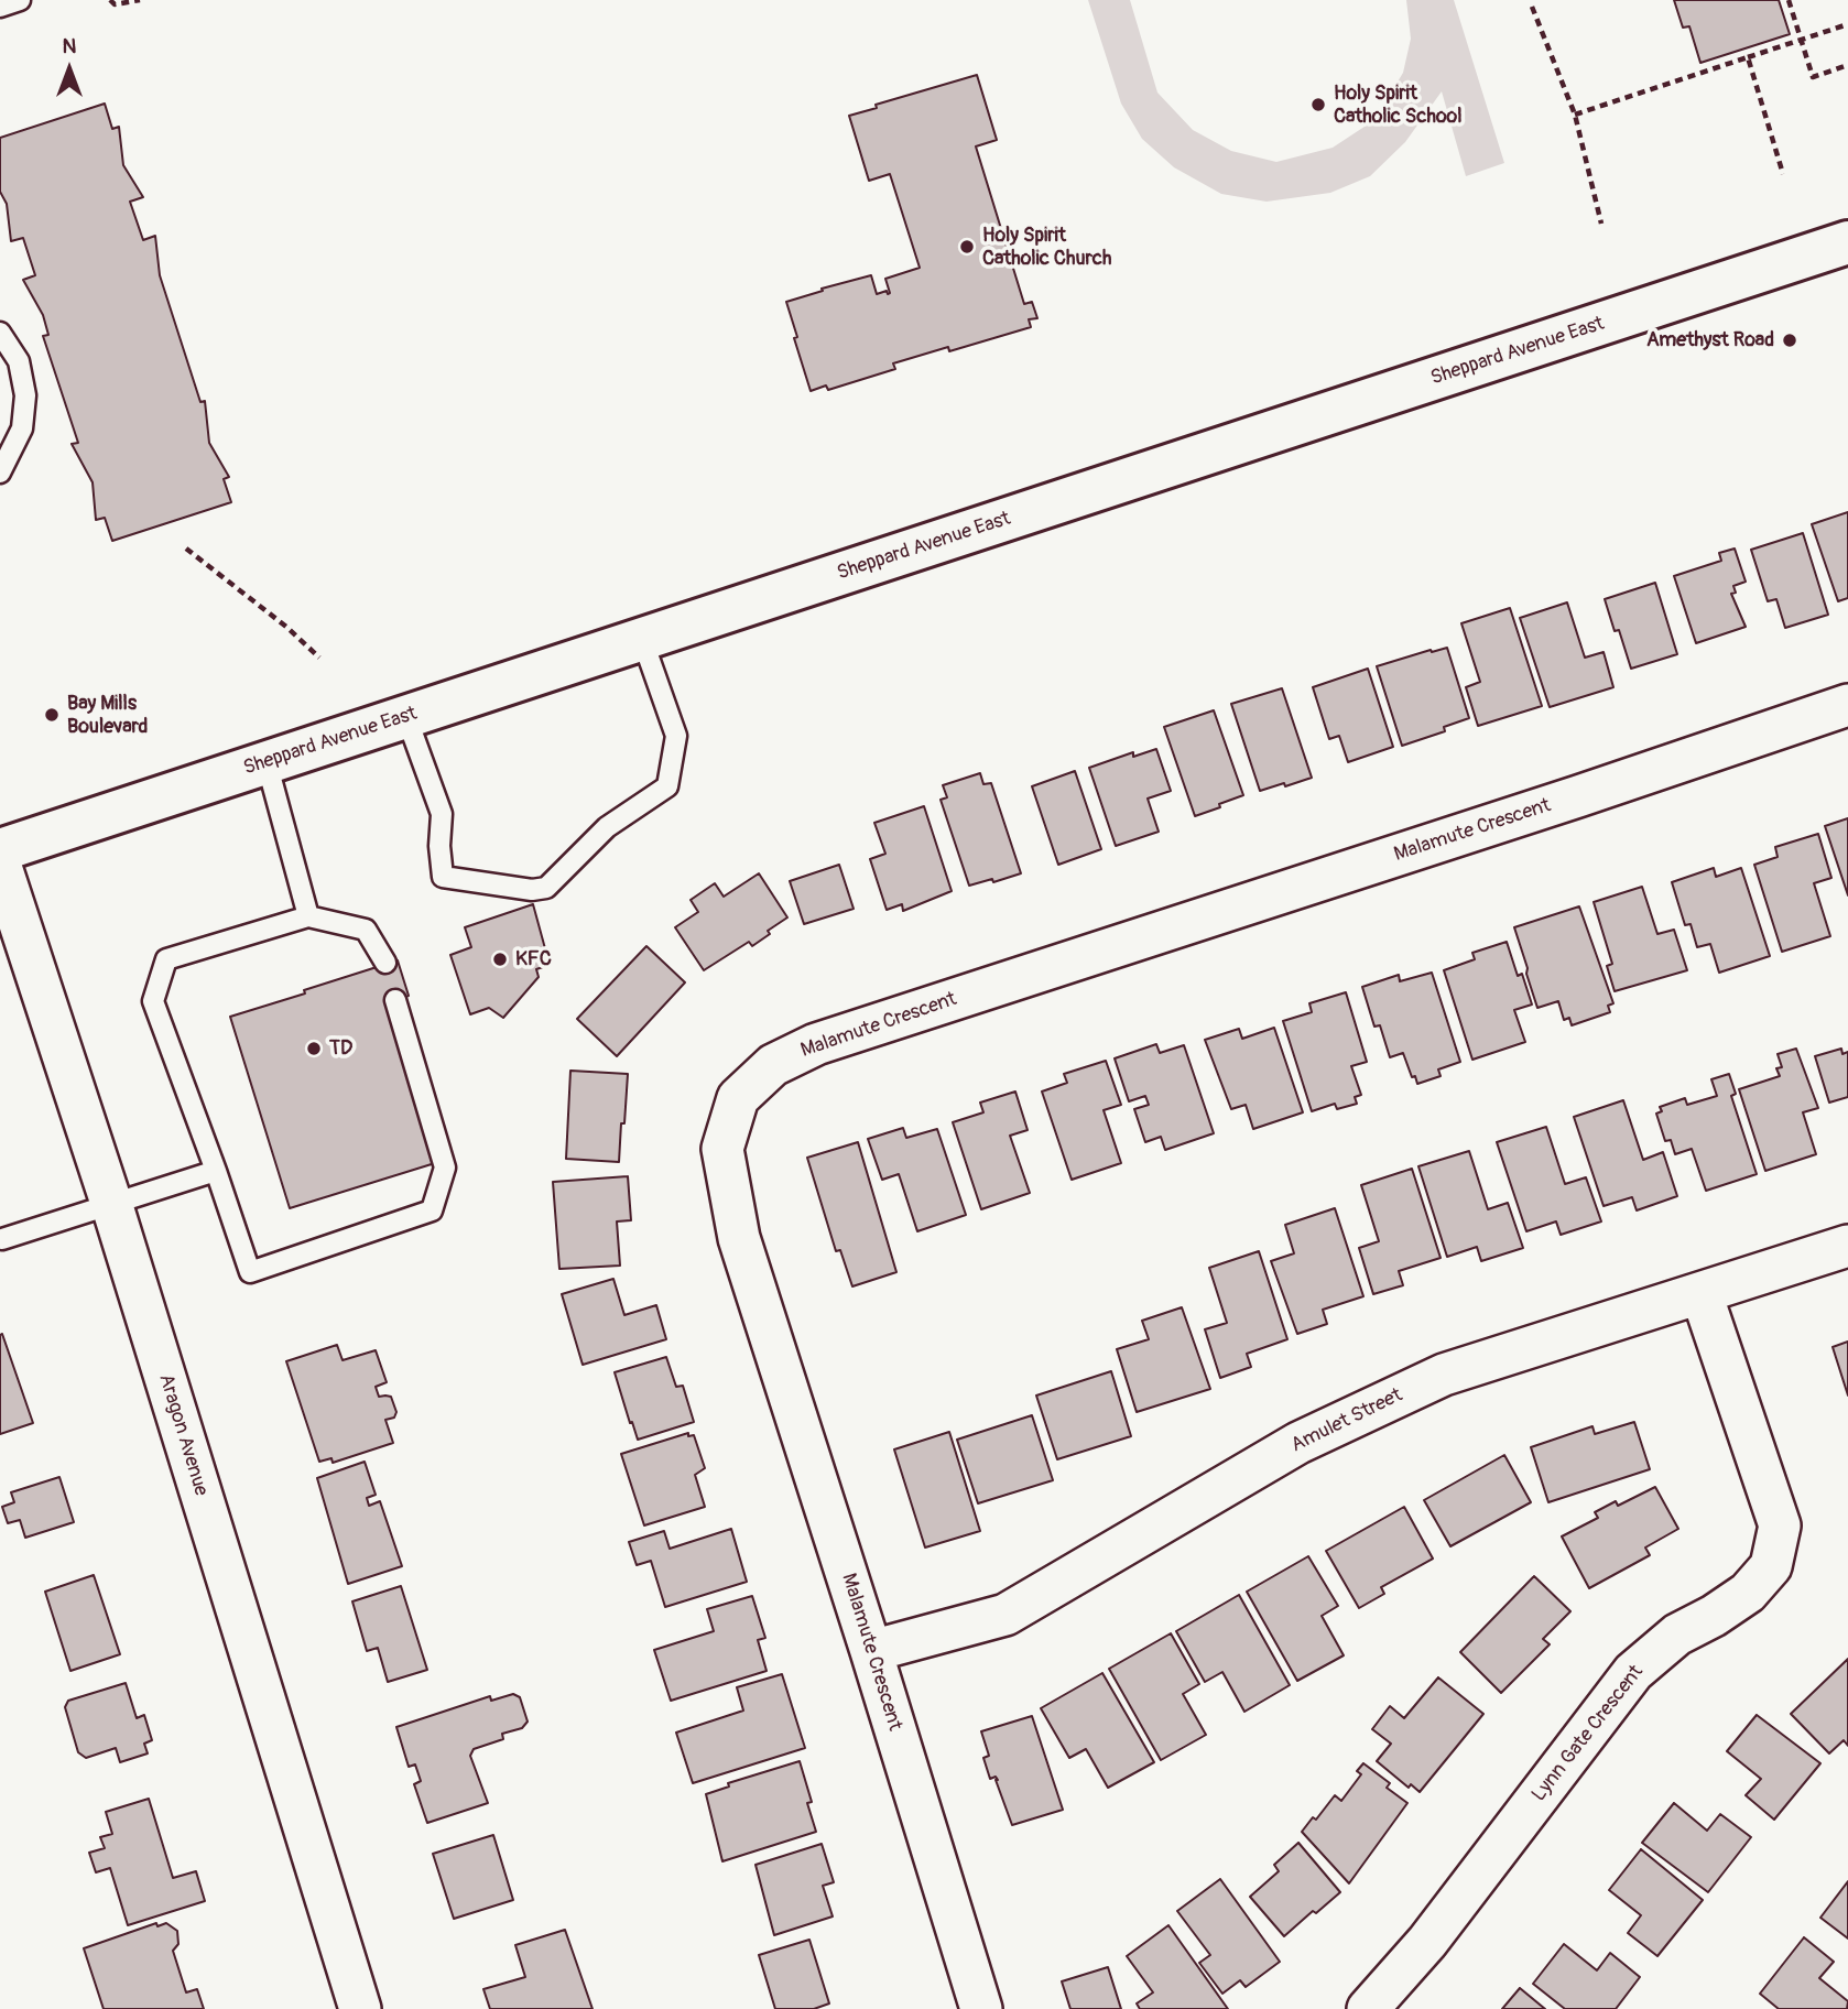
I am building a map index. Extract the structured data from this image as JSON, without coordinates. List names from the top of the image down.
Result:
{
  "streets": {
    "main road": ["Sheppard Avenue East"],
    "street": [
      "Malamute Crescent",
      "Amulet Street",
      "Aragon Avenue",
      "Lynn Gate Crescent"
    ]
  },
  "crossings": [
    ["Malamute Crescent", "Amulet Street"],
    ["Amulet Street", "Lynn Gate Crescent"]
  ],
  "places": [
    "Holy Spirit Catholic School",
    "Holy Spirit Catholic Church",
    "Amethyst Road",
    "Bay Mills Boulevard",
    "KFC",
    "TD"
  ],
  "north": "top"
}
